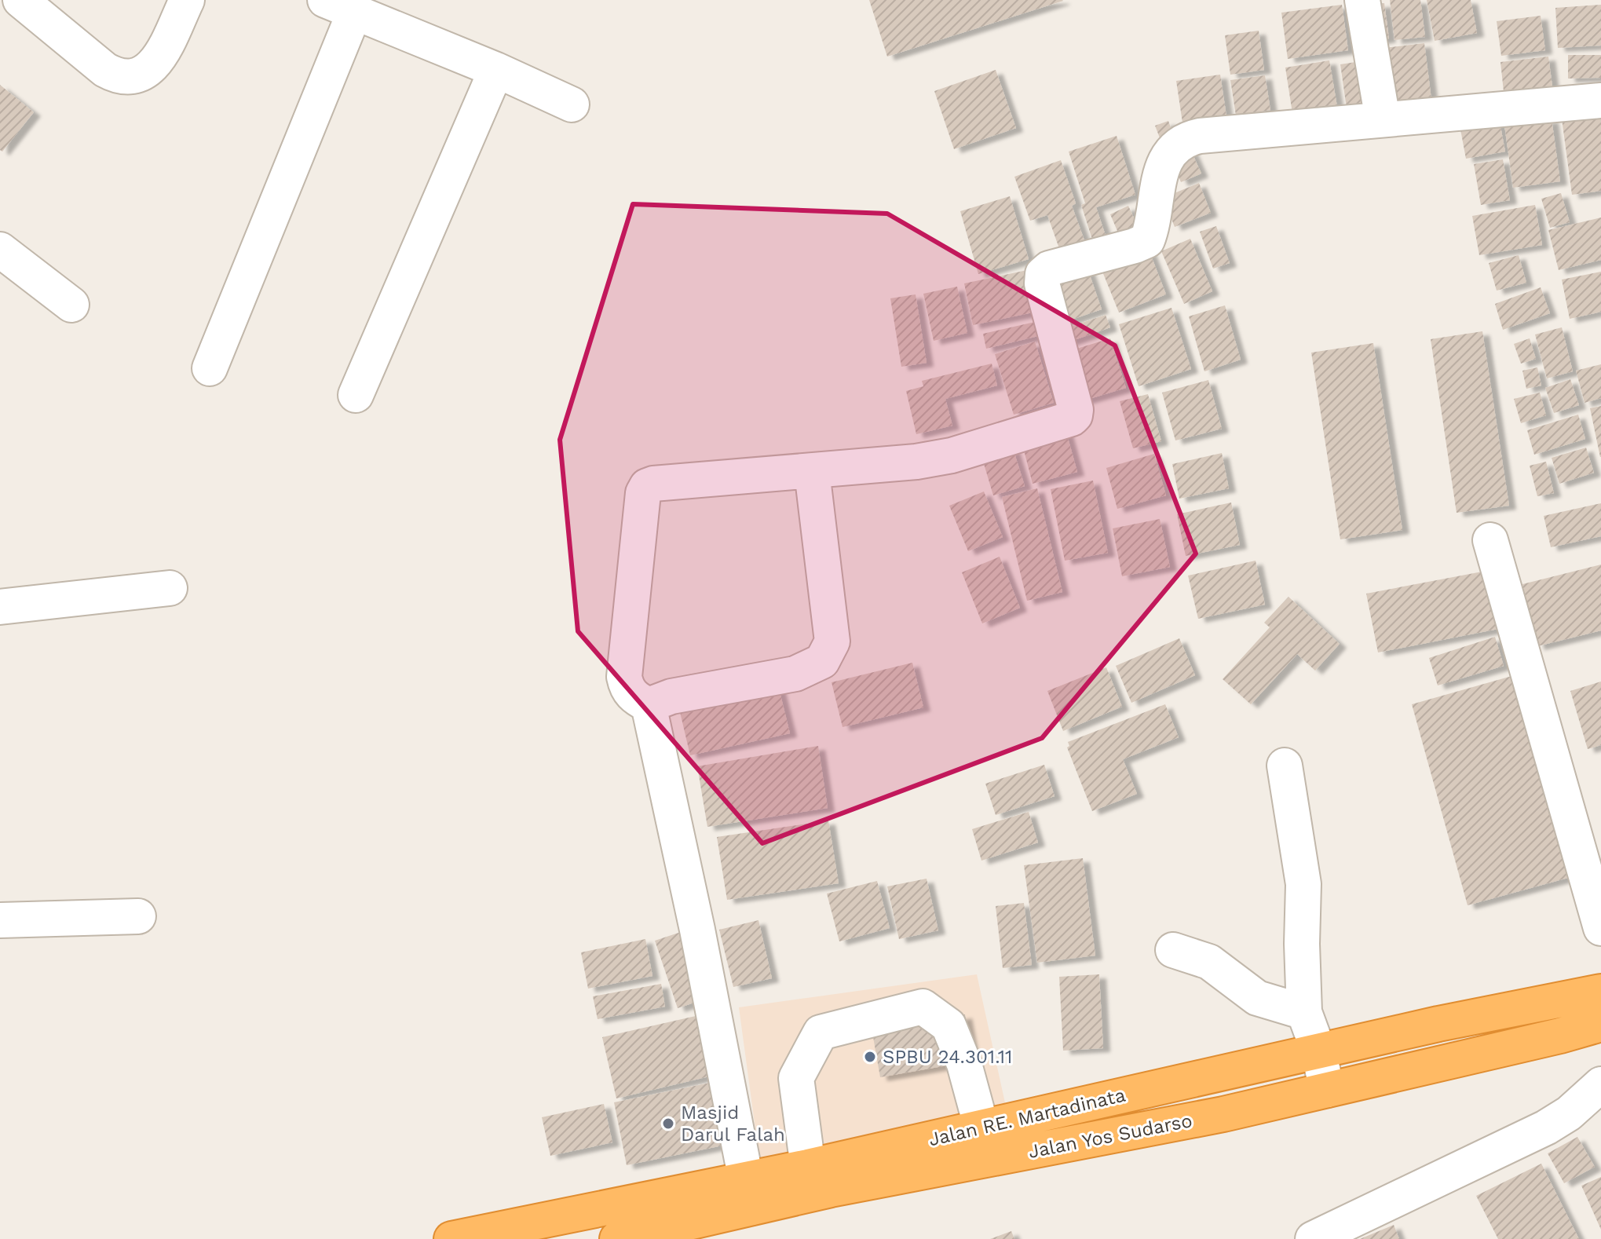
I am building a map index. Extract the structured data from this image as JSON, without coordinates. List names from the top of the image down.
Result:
{
  "streets": {
    "highway": ["Jalan RE. Martadinata", "Jalan Yos Sudarso"]
  },
  "crossings": [
    ["Jalan RE. Martadinata", "Jalan Yos Sudarso"]
  ],
  "places": ["SPBU 24.301.11", "Masjid Darul Falah"]
}
